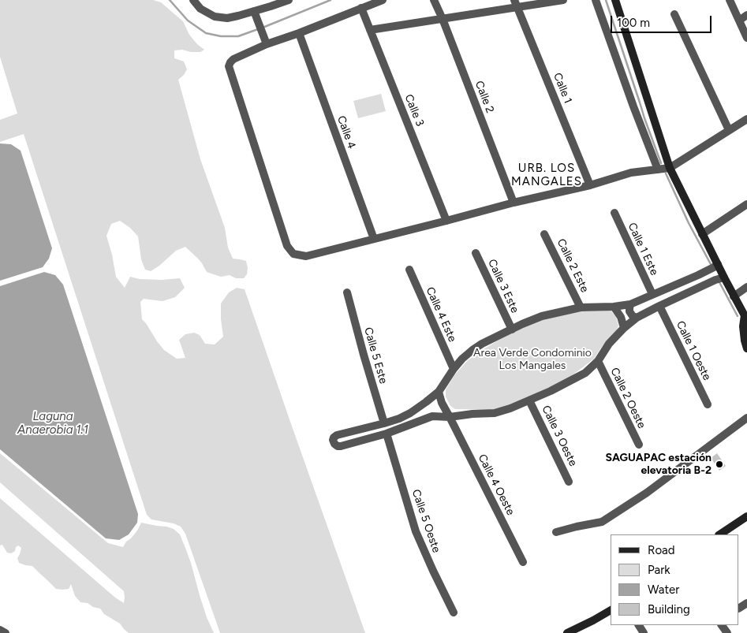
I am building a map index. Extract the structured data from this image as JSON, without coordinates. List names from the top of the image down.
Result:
{
  "streets": {
    "street": [
      "Calle 1",
      "Calle 2",
      "Calle 3",
      "Calle 4",
      "Calle 1 Este",
      "Calle 2 Este",
      "Calle 3 Este",
      "Calle 4 Este",
      "Calle 1 Oeste",
      "Calle 5 Este",
      "Calle 2 Oeste",
      "Calle 3 Oeste",
      "Calle 4 Oeste",
      "Calle 5 Oeste"
    ]
  },
  "districts": ["URB. LOS MANGALES"],
  "water": ["Laguna Anaerobia 1.1"],
  "parks": ["Area Verde Condominio Los Mangales"],
  "places": ["SAGUAPAC estación elevatoria B-2"],
  "legend": [
    "Road",
    "Park",
    "Water",
    "Building"
  ],
  "scale_bar": "100 m"
}
